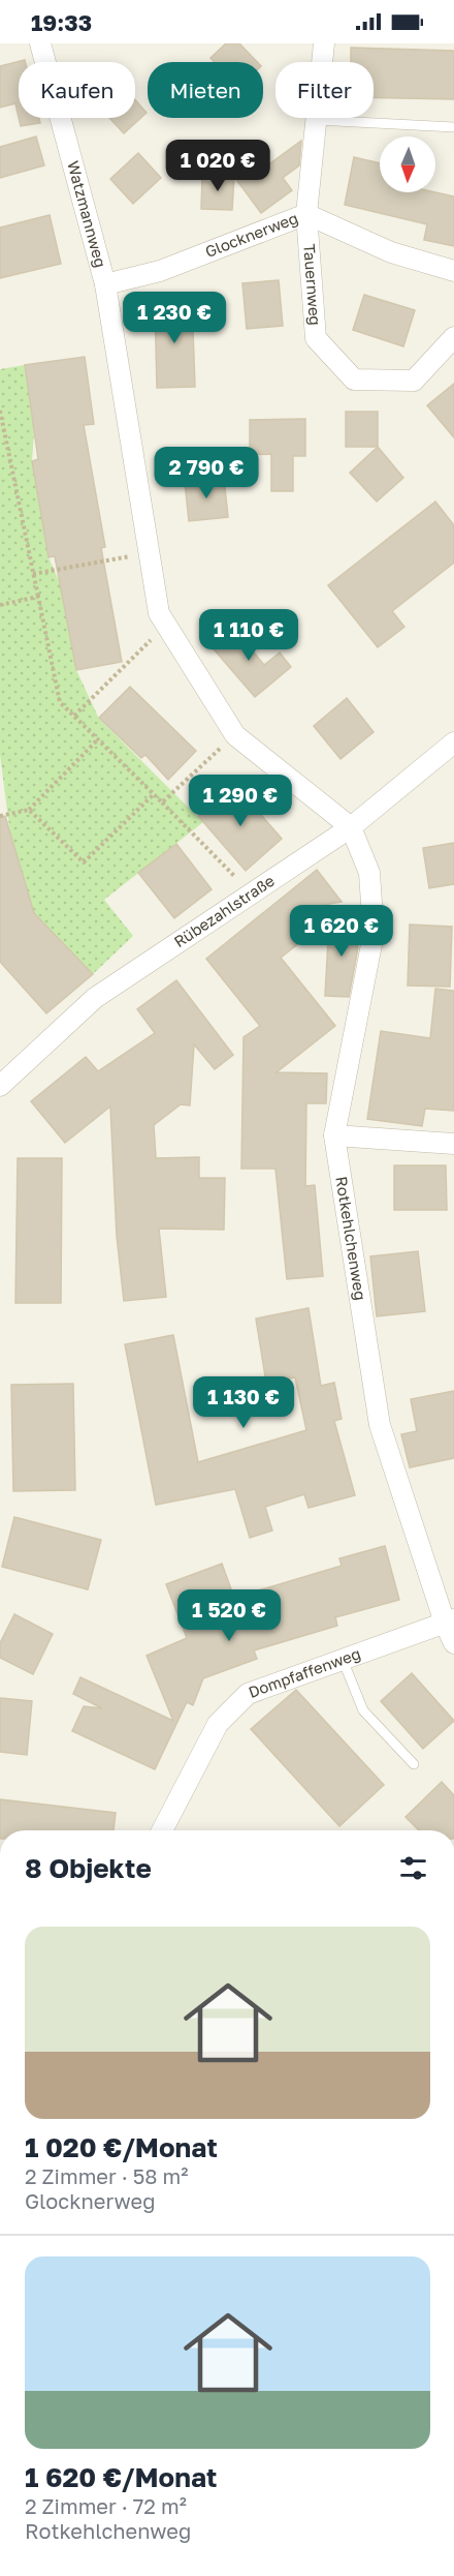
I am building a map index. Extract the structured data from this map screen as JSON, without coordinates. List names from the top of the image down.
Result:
{
  "streets": {
    "street": [
      "Watzmannweg",
      "Glocknerweg",
      "Tauernweg",
      "Rübezahlstraße",
      "Rotkehlchenweg",
      "Dompfaffenweg"
    ]
  },
  "crossings": [
    ["Watzmannweg", "Glocknerweg"],
    ["Watzmannweg", "Rübezahlstraße"],
    ["Watzmannweg", "Rotkehlchenweg"],
    ["Glocknerweg", "Tauernweg"],
    ["Rübezahlstraße", "Rotkehlchenweg"],
    ["Rotkehlchenweg", "Dompfaffenweg"]
  ],
  "north": "bottom",
  "page": {
    "status": "19:33",
    "chip": ["Kaufen", "Mieten", "Filter"],
    "price": [
      "1 020 €",
      "1 230 €",
      "2 790 €",
      "1 110 €",
      "1 290 €",
      "1 620 €",
      "1 130 €",
      "1 520 €"
    ],
    "heading": "8 Objekte",
    "list": [
      {
        "name": "1 020 €/Monat",
        "note": "2 Zimmer · 58 m² · Glocknerweg"
      },
      {
        "name": "1 620 €/Monat",
        "note": "2 Zimmer · 72 m² · Rotkehlchenweg"
      }
    ]
  }
}
